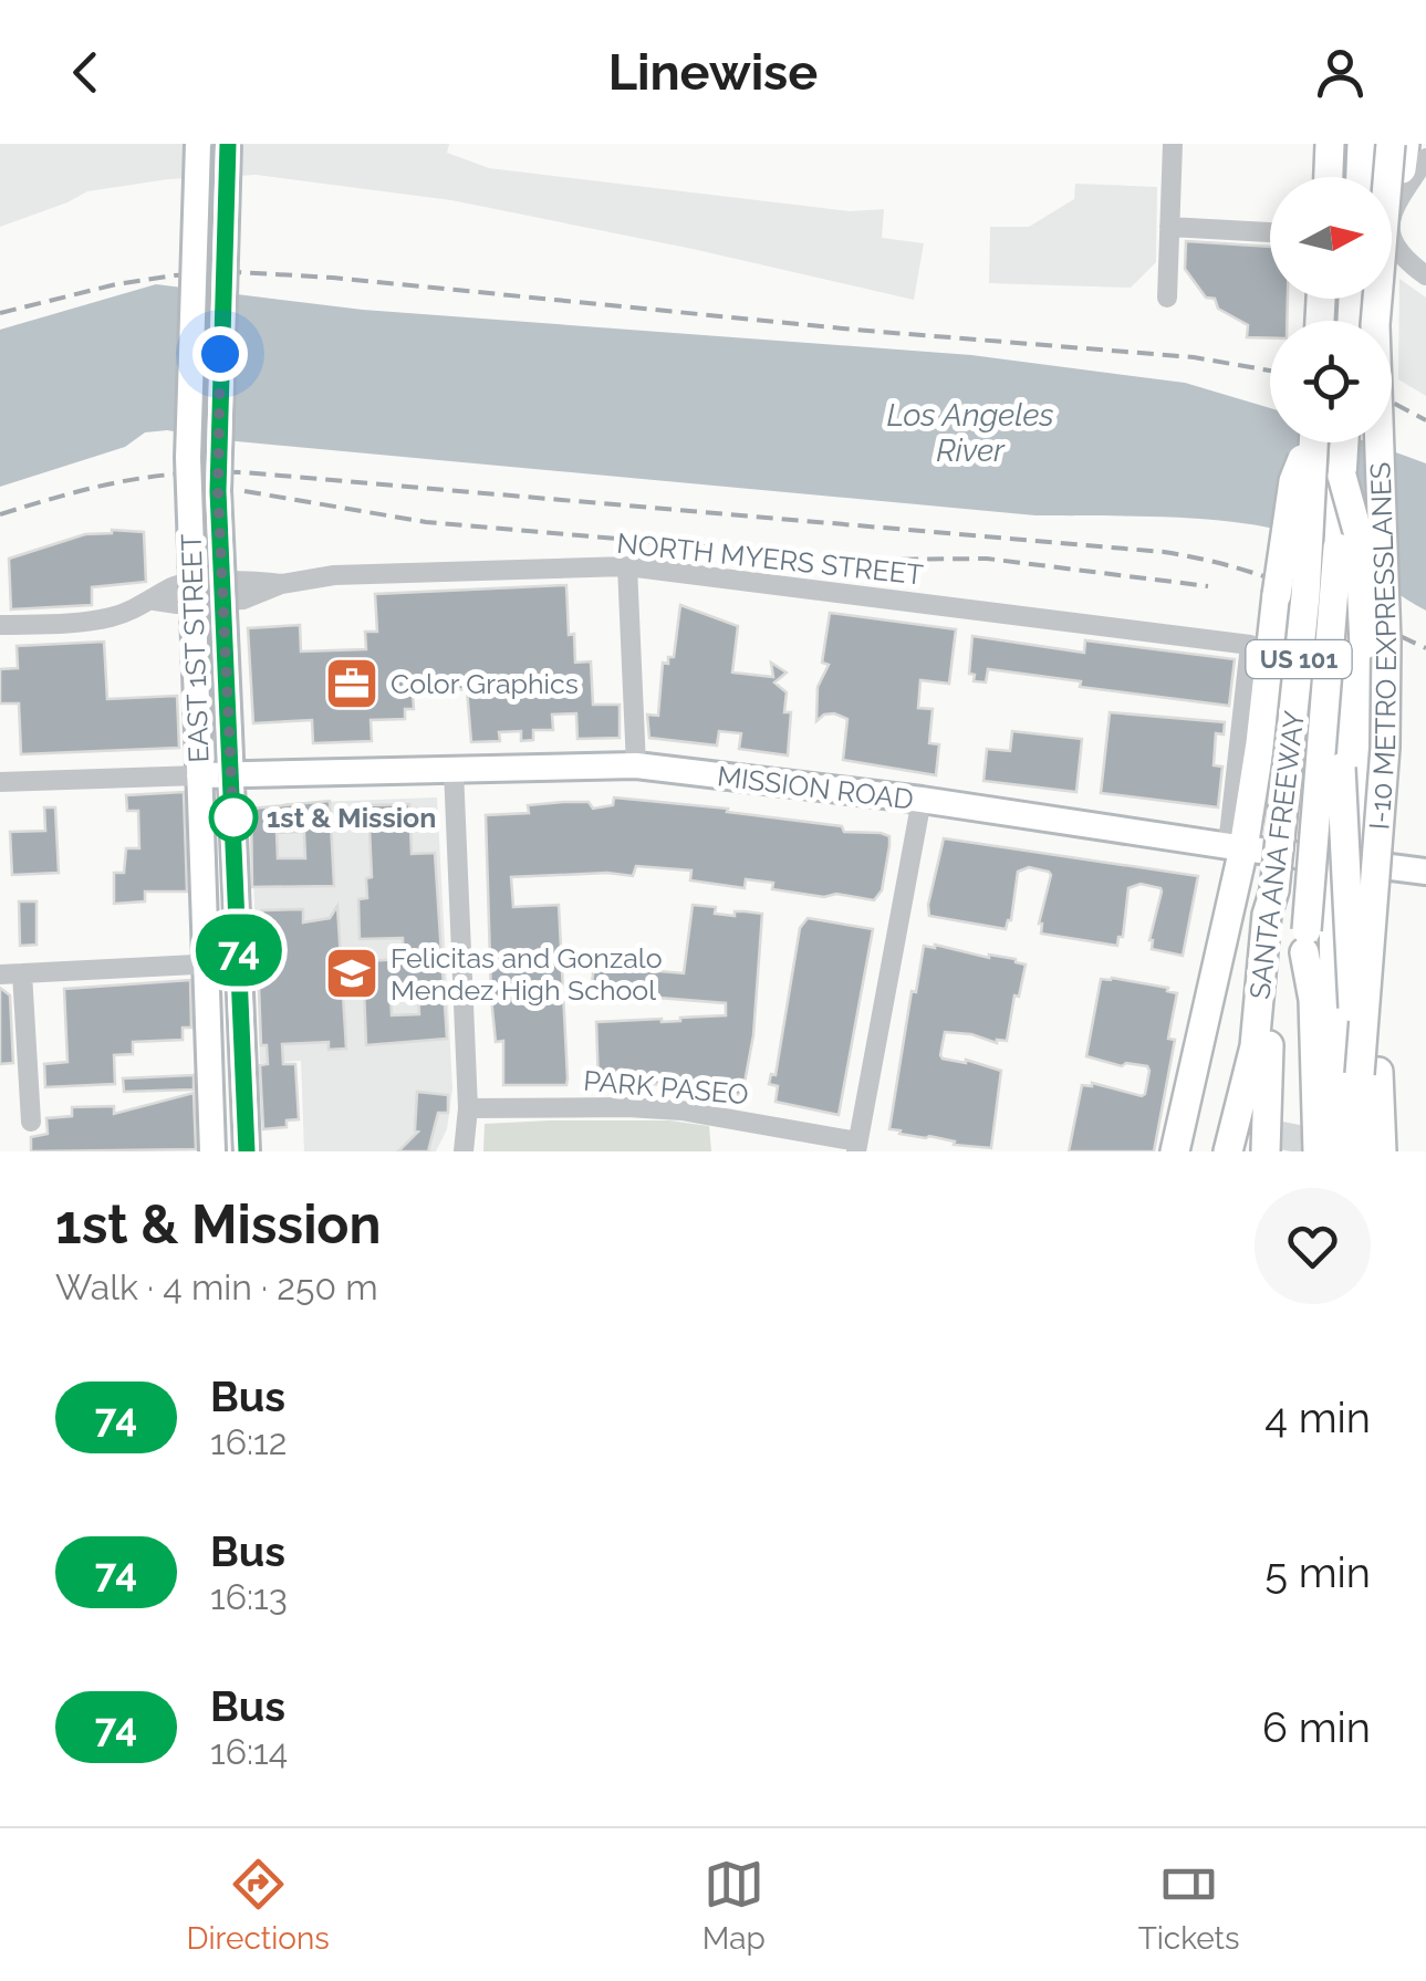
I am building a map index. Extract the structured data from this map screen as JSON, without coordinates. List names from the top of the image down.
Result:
{
  "streets": {
    "highway": ["I-10 METRO EXPRESSLANES", "US 101", "SANTA ANA FREEWAY"],
    "main road": ["EAST 1ST STREET", "MISSION ROAD"],
    "street": ["NORTH MYERS STREET", "PARK PASEO"]
  },
  "crossings": [
    ["NORTH MYERS STREET", "MISSION ROAD"],
    ["EAST 1ST STREET", "MISSION ROAD"]
  ],
  "water": ["Los Angeles River"],
  "places": {
    "office": ["Color Graphics"],
    "other": ["1st & Mission"],
    "school or university": ["Felicitas and Gonzalo Mendez High School"]
  },
  "lines": ["bus line 74"],
  "north": "right",
  "page": {
    "header": "Linewise",
    "on_map": "74",
    "heading": ["1st & Mission", "Walk · 4 min · 250 m"],
    "list": [
      {
        "mark": "74",
        "name": "Bus",
        "note": "16:12",
        "value": "4 min"
      },
      {
        "mark": "74",
        "name": "Bus",
        "note": "16:13",
        "value": "5 min"
      },
      {
        "mark": "74",
        "name": "Bus",
        "note": "16:14",
        "value": "6 min"
      }
    ],
    "tabs": ["Directions", "Map", "Tickets"]
  }
}
